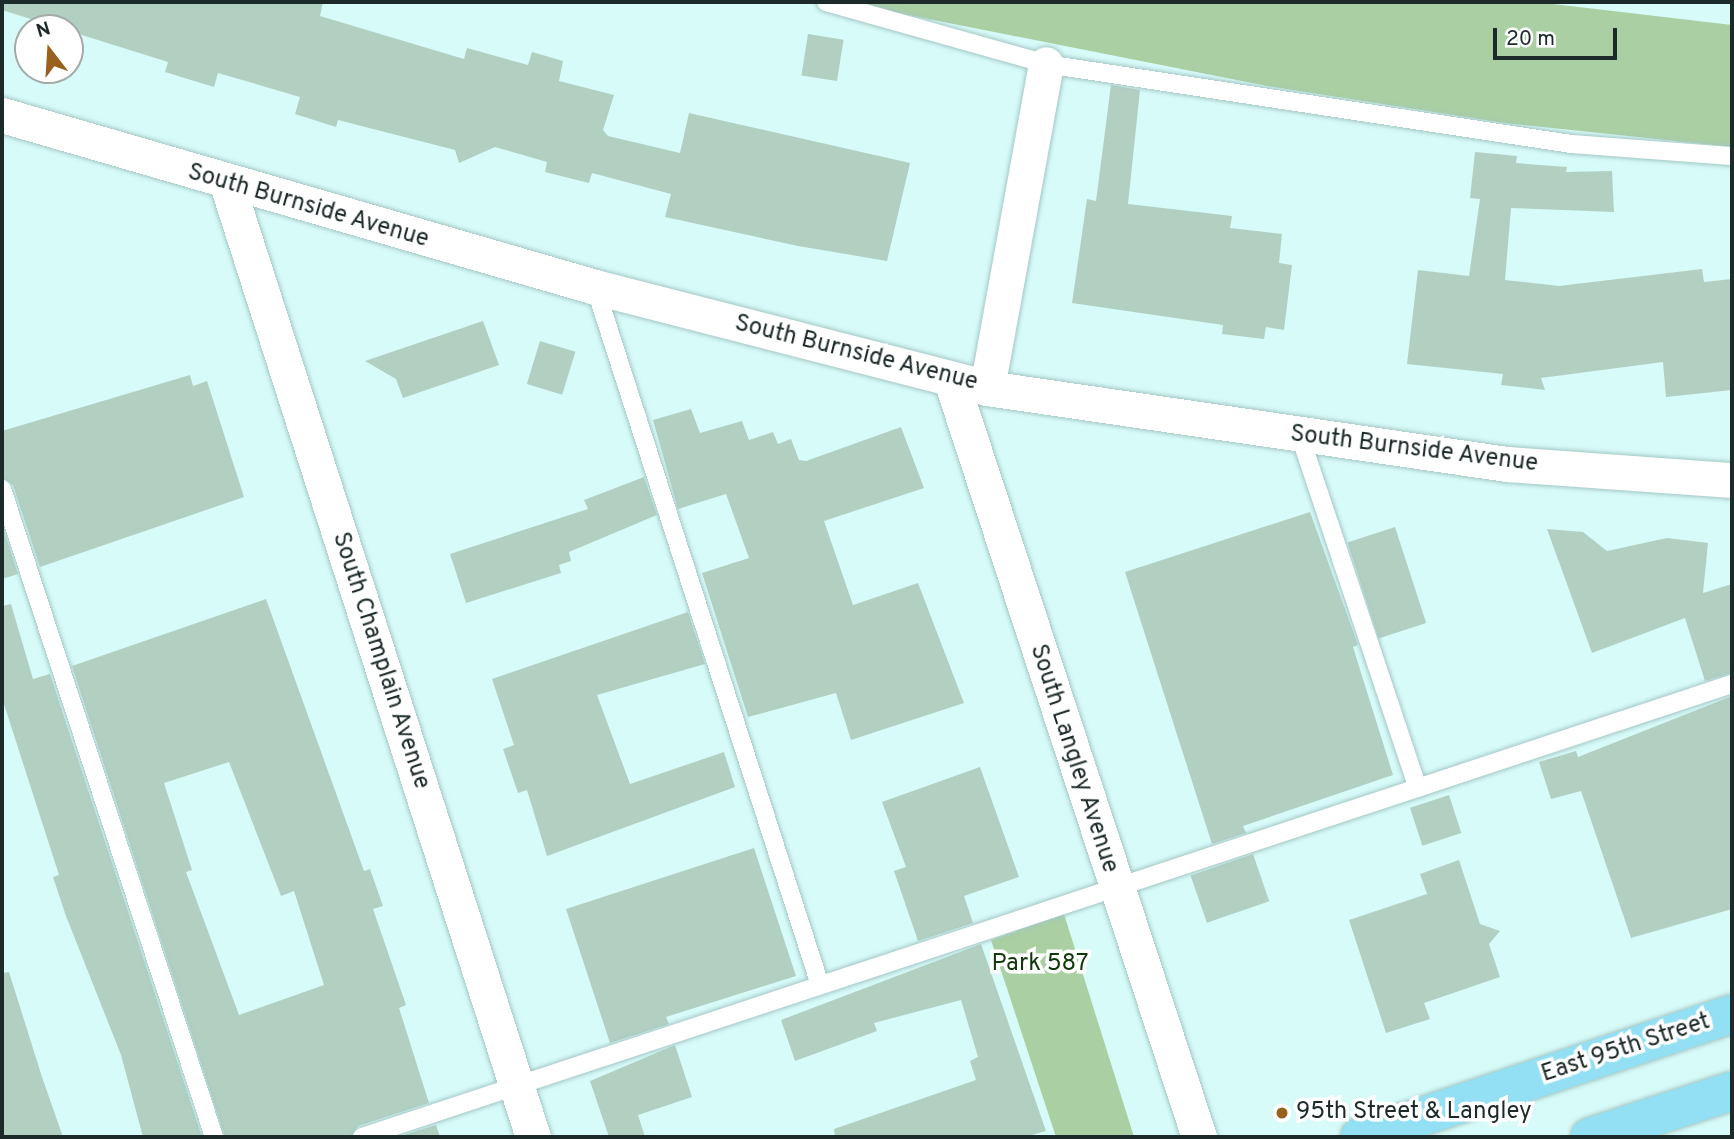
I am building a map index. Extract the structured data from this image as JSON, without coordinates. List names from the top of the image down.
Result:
{
  "streets": {
    "main road": ["East 95th Street"],
    "street": ["South Burnside Avenue", "South Champlain Avenue", "South Langley Avenue"]
  },
  "crossings": [
    ["South Burnside Avenue", "South Champlain Avenue"],
    ["South Burnside Avenue", "South Langley Avenue"]
  ],
  "parks": ["Park 587"],
  "places": ["95th Street & Langley"],
  "scale_bar": "20 m",
  "north": "top"
}
